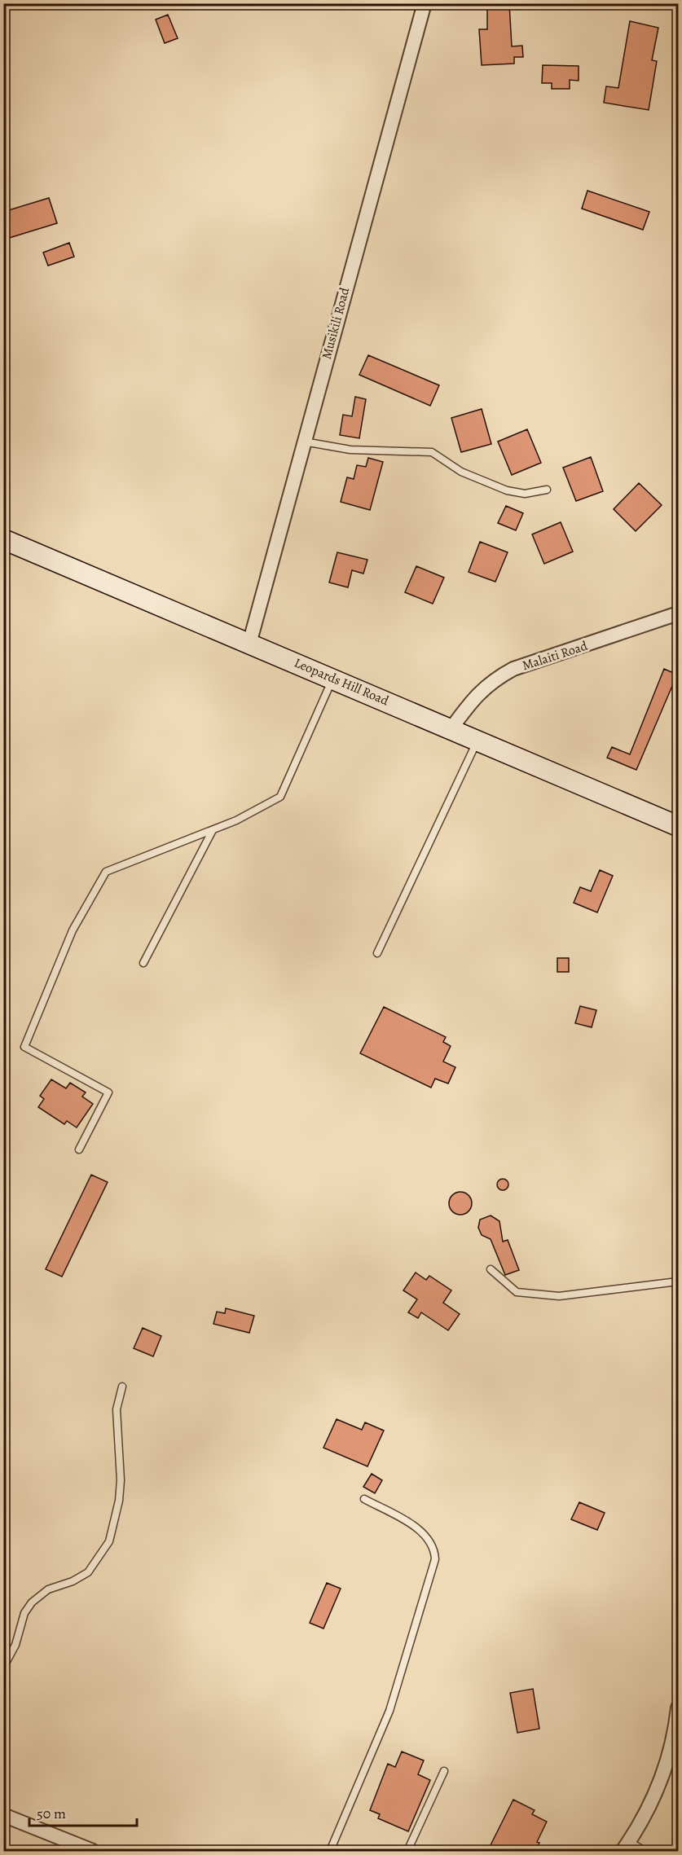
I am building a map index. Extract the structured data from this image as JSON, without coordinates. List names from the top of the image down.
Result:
{
  "streets": {
    "main road": ["Leopards Hill Road"],
    "street": ["Musikili Road", "Malaiti Road"]
  },
  "crossings": [
    ["Musikili Road", "Leopards Hill Road"],
    ["Malaiti Road", "Leopards Hill Road"]
  ],
  "scale_bar": "50 m"
}
